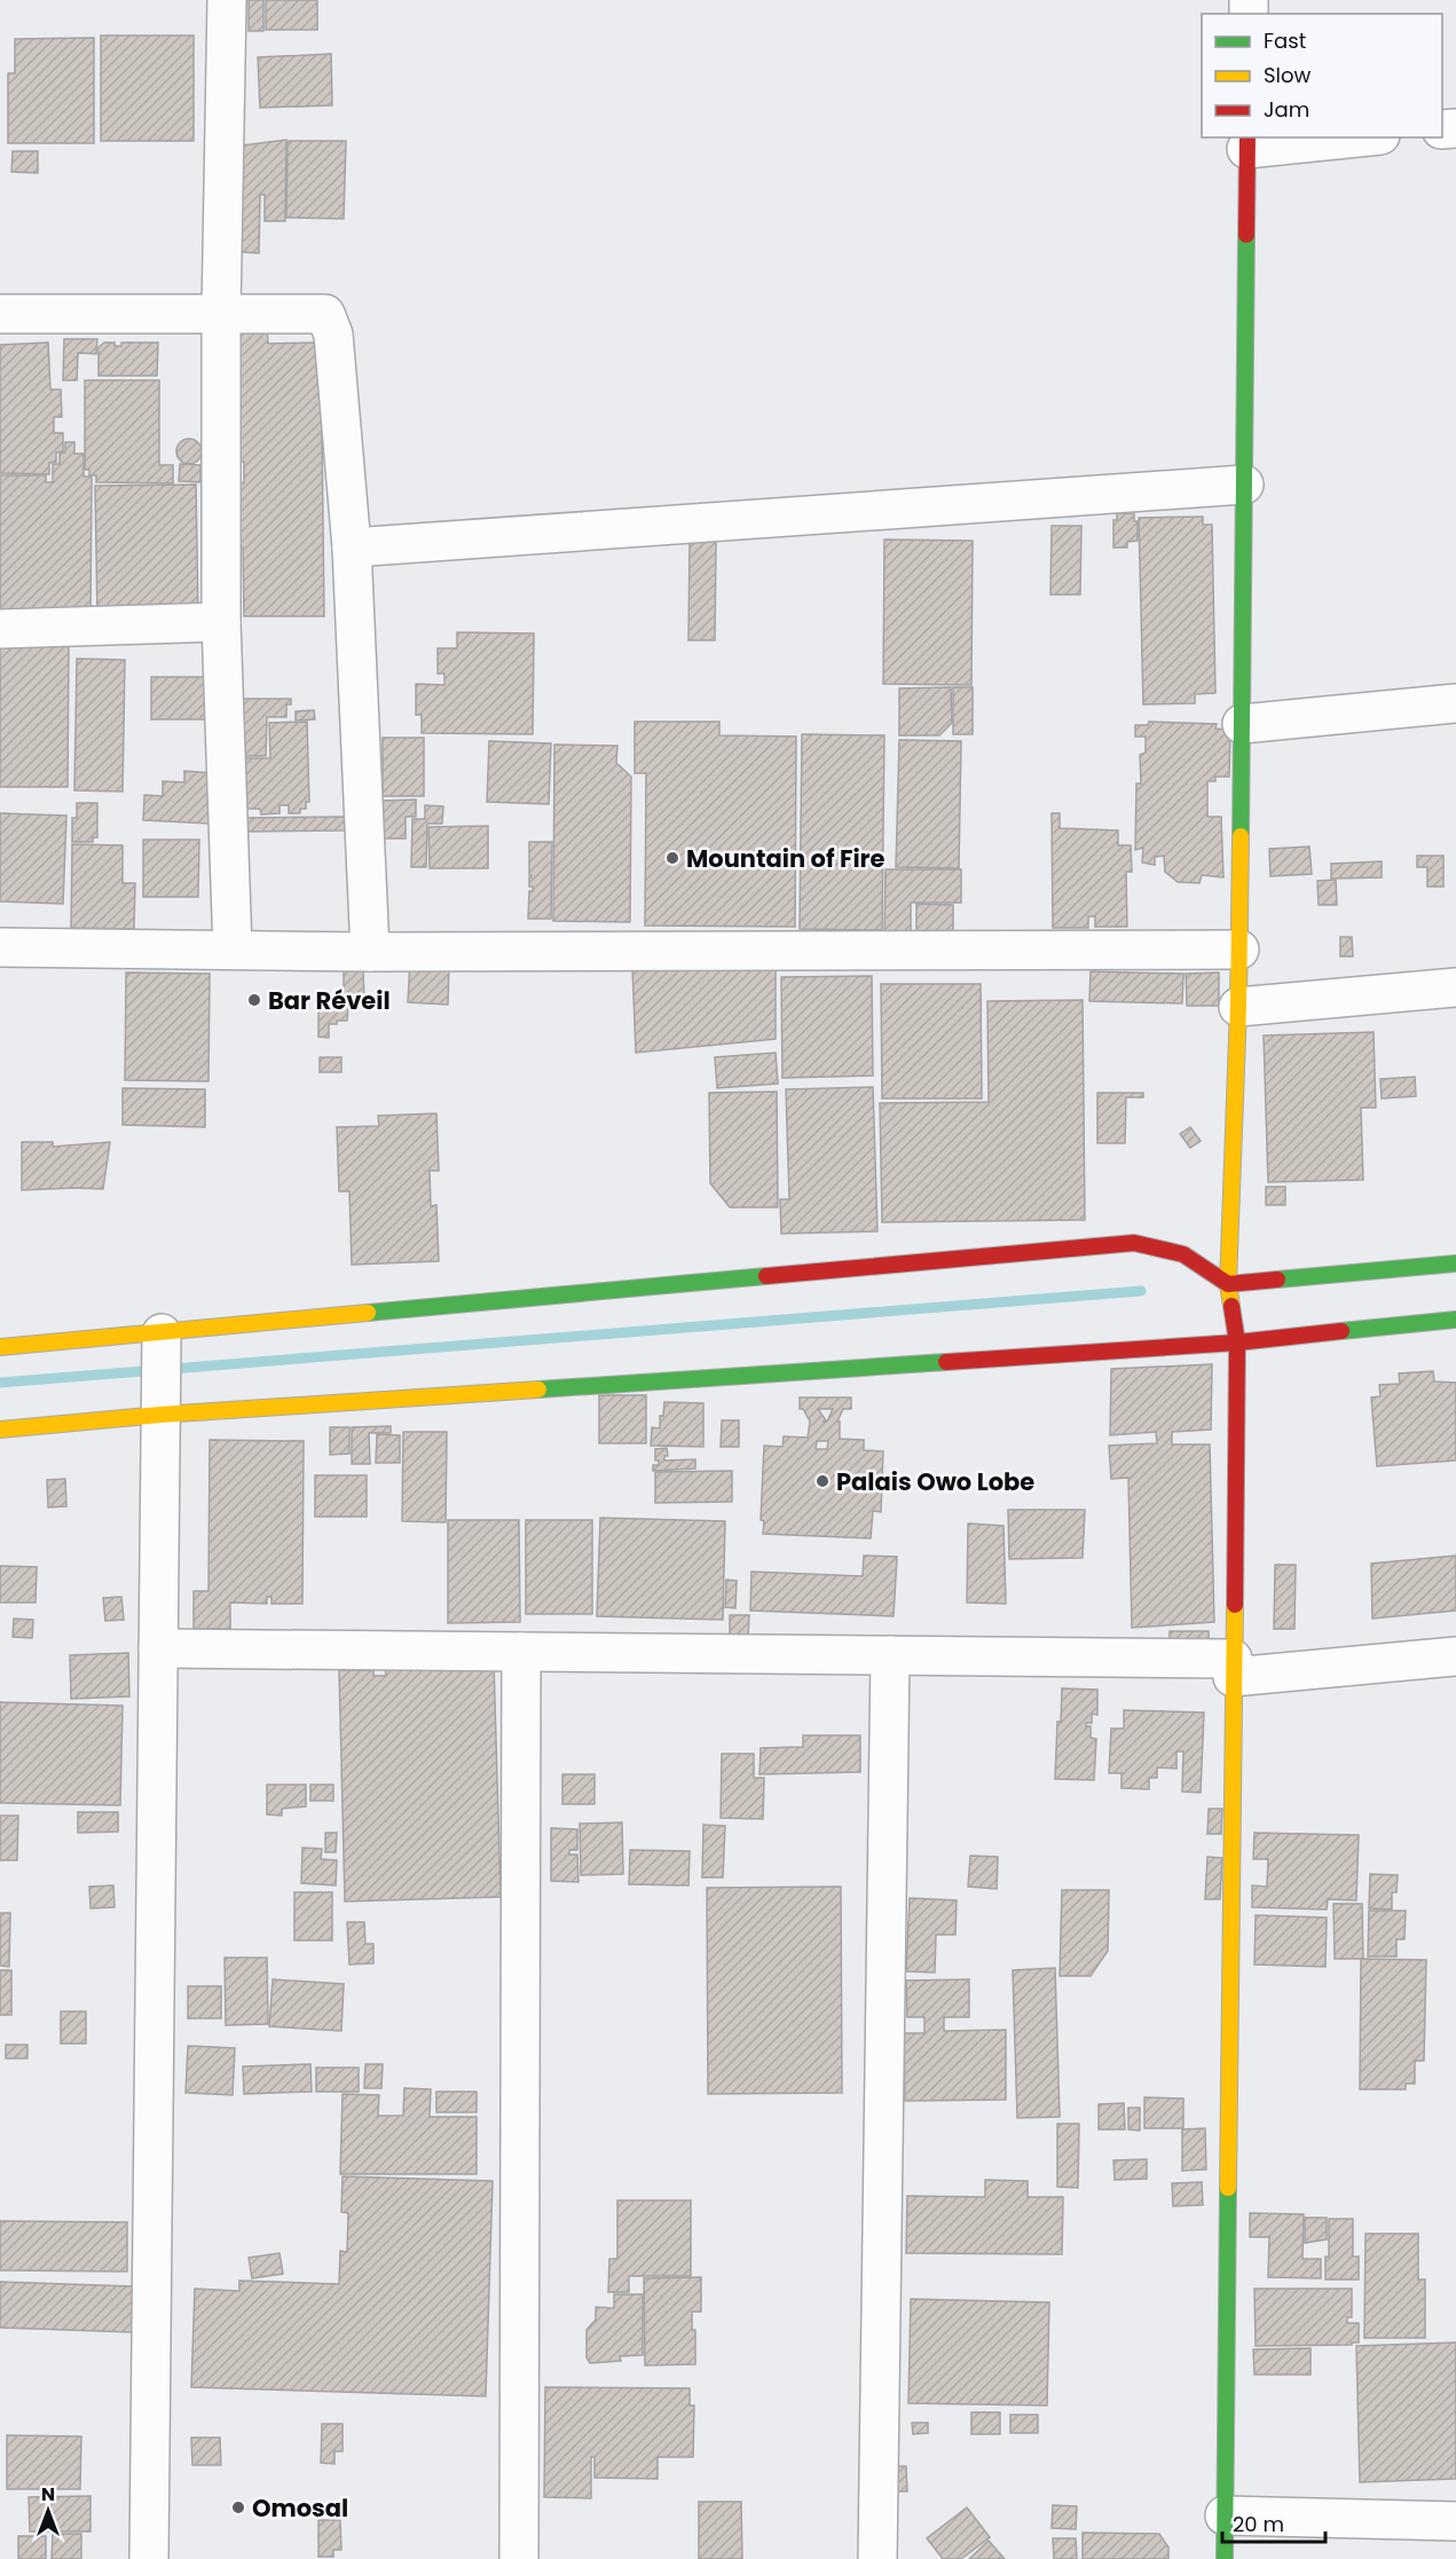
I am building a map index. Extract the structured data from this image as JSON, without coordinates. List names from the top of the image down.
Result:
{
  "places": [
    "Mountain of Fire",
    "Bar Réveil",
    "Palais Owo Lobe",
    "Omosal"
  ],
  "legend": ["Fast", "Slow", "Jam"],
  "scale_bar": "20 m",
  "north": "top"
}
